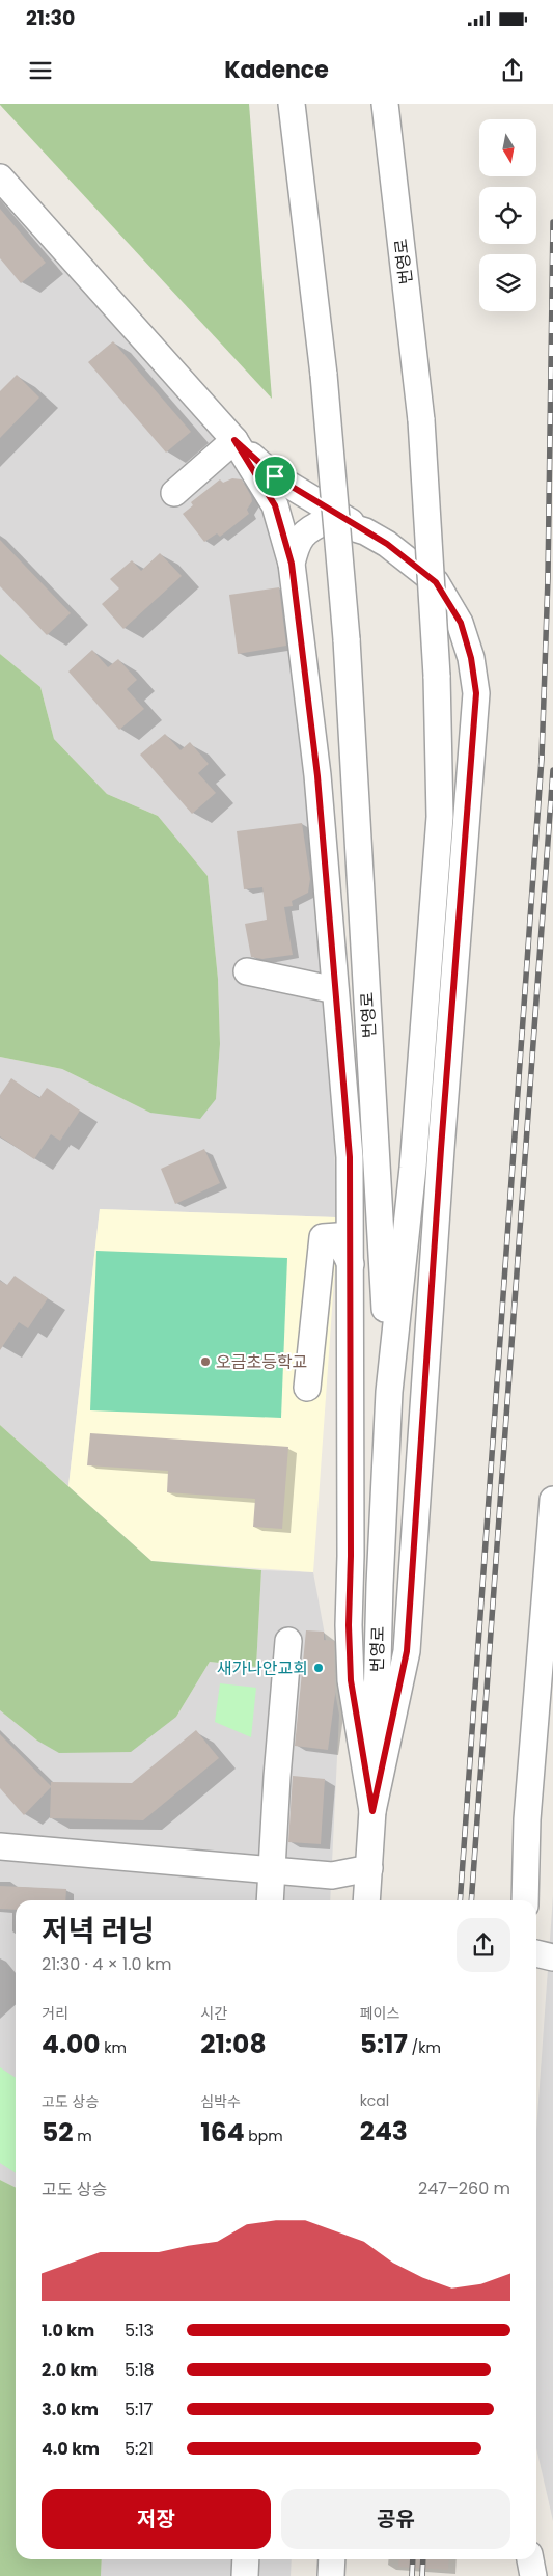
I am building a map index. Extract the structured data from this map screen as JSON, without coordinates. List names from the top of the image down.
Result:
{
  "streets": {
    "street": ["번영로"]
  },
  "places": ["오금초등학교", "새가나안교회"],
  "north": "bottom",
  "page": {
    "status": "21:30",
    "header": "Kadence",
    "heading": ["저녁 러닝", "21:30 · 4 × 1.0 km"],
    "stats": [
      ["거리", "4.00 km"],
      ["시간", "21:08"],
      ["페이스", "5:17 /km"],
      ["고도 상승", "52 m"],
      ["심박수", "164 bpm"],
      ["kcal", "243"]
    ],
    "chart": ["고도 상승", "247–260 m"],
    "list": [
      {
        "name": "1.0 km",
        "note": "5:13"
      },
      {
        "name": "2.0 km",
        "note": "5:18"
      },
      {
        "name": "3.0 km",
        "note": "5:17"
      },
      {
        "name": "4.0 km",
        "note": "5:21"
      }
    ],
    "buttons": ["저장", "공유"]
  }
}
